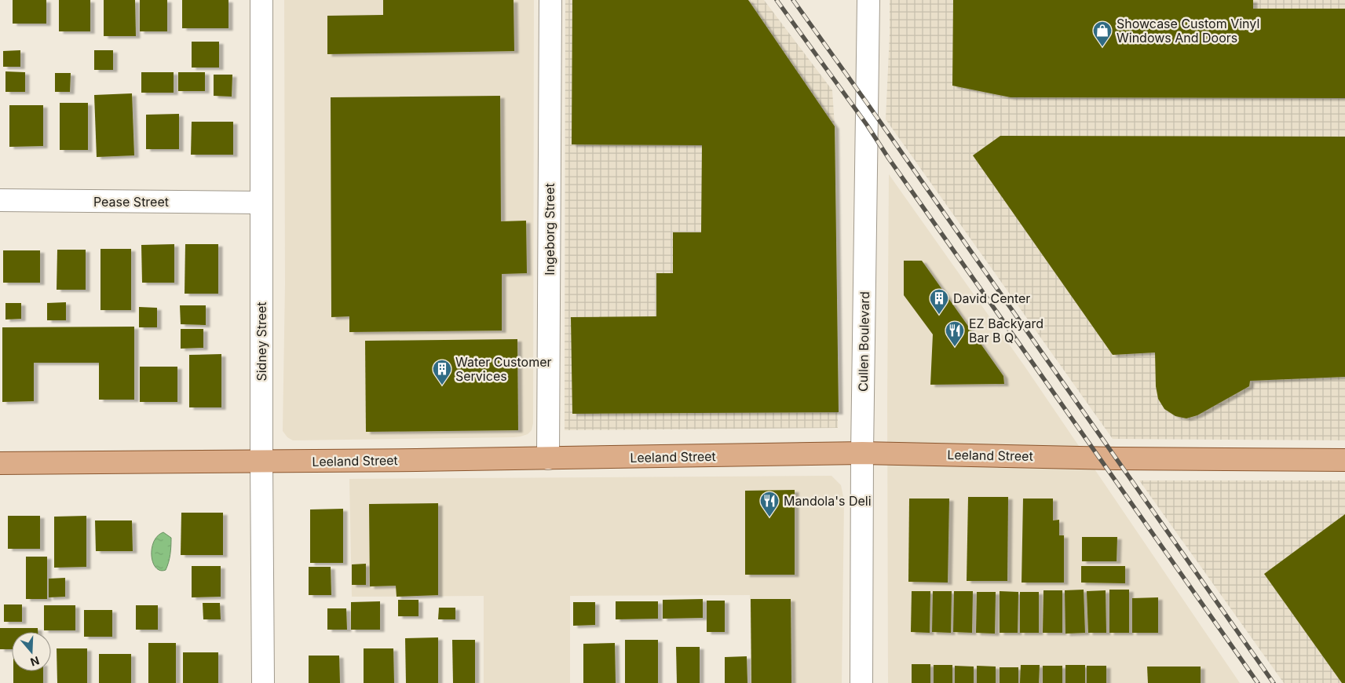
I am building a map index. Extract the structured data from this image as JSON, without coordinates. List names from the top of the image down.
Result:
{
  "streets": {
    "main road": ["Leeland Street"],
    "street": [
      "Pease Street",
      "Ingeborg Street",
      "Sidney Street",
      "Cullen Boulevard"
    ]
  },
  "crossings": [
    ["Pease Street", "Sidney Street"],
    ["Ingeborg Street", "Leeland Street"],
    ["Sidney Street", "Leeland Street"],
    ["Cullen Boulevard", "Leeland Street"]
  ],
  "places": {
    "shop": ["Showcase Custom Vinyl Windows And Doors"],
    "building": ["David Center", "Water Customer Services"],
    "restaurant": ["EZ Backyard Bar B Q", "Mandola's Deli"]
  },
  "north": "bottom"
}
